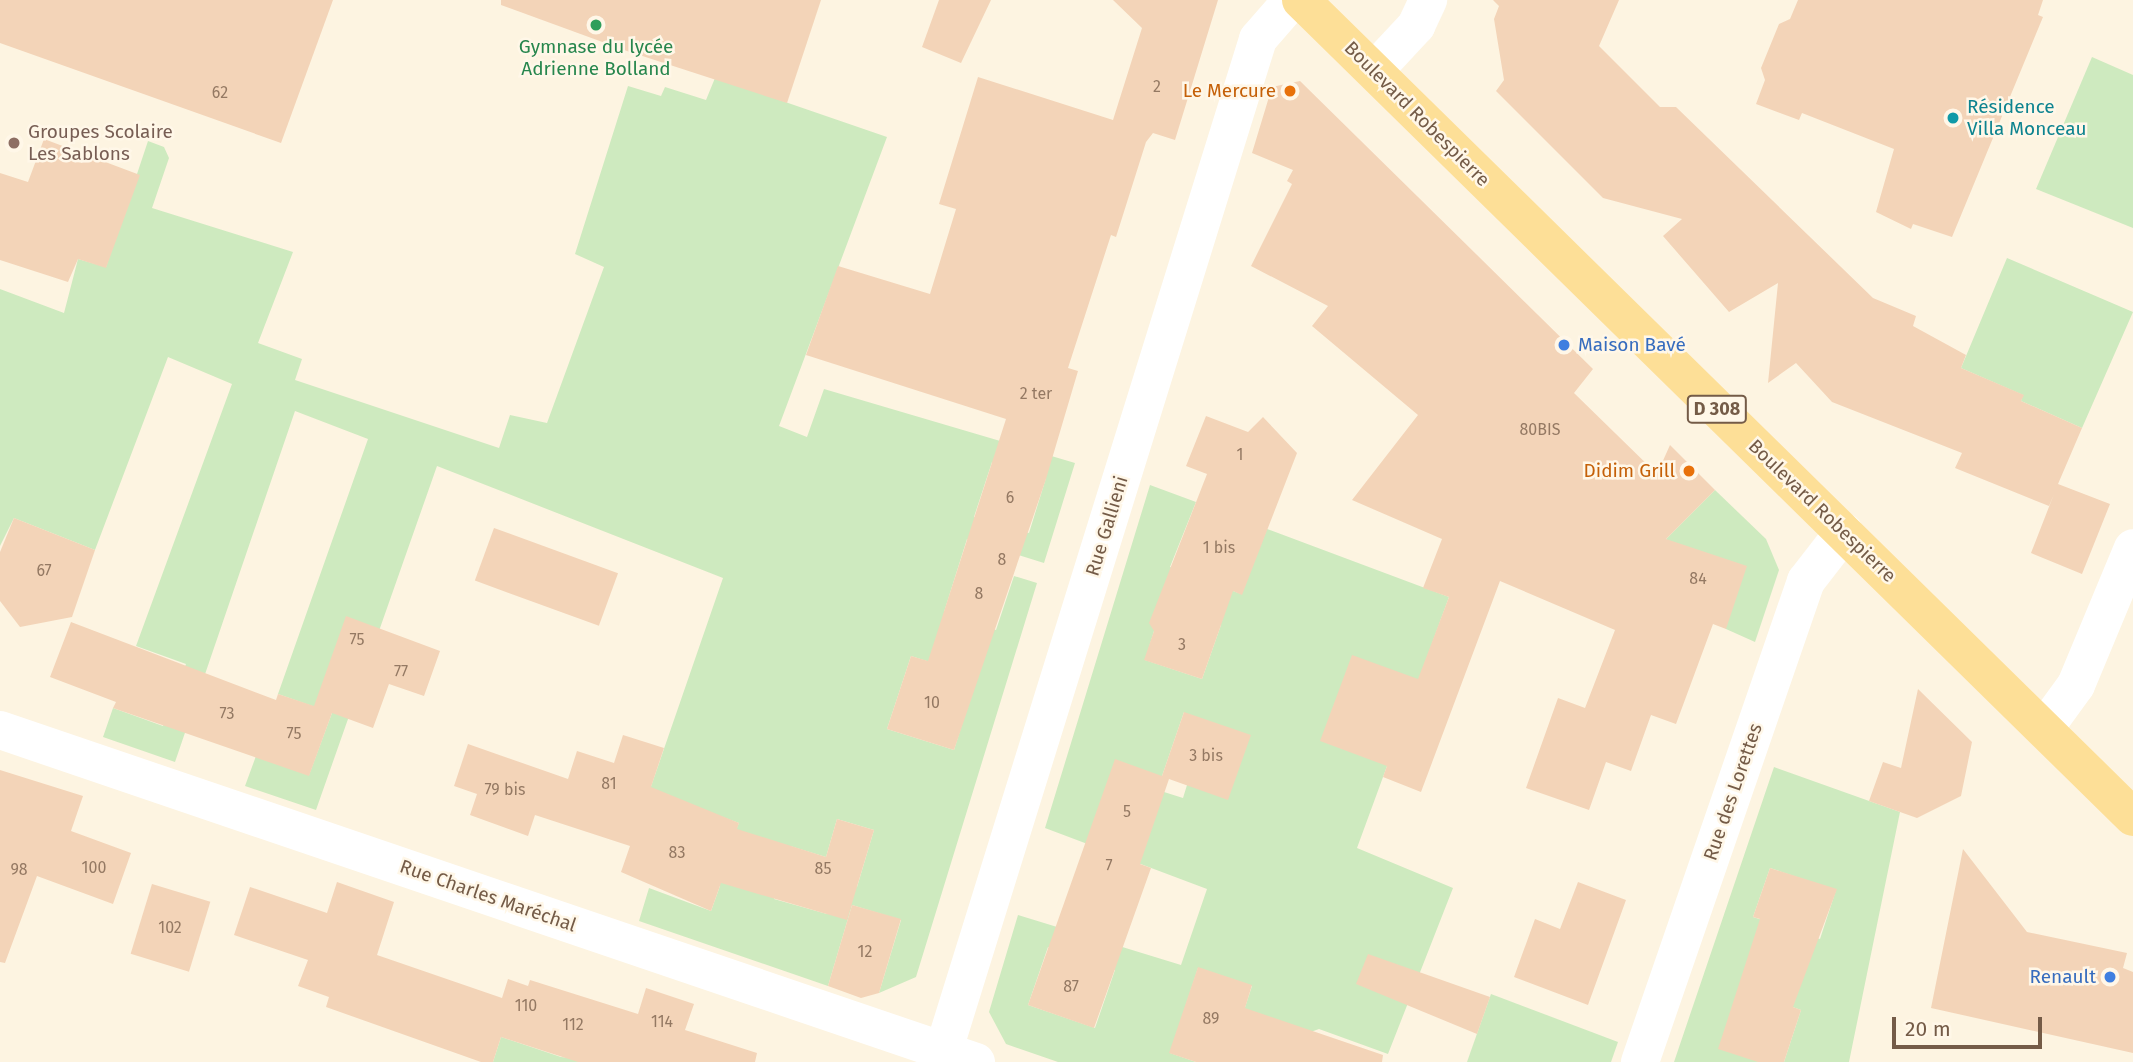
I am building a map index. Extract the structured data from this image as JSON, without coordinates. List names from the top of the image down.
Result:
{
  "streets": {
    "main road": ["Boulevard Robespierre", "D 308"],
    "street": ["Rue Gallieni", "Rue des Lorettes", "Rue Charles Maréchal"]
  },
  "crossings": [
    ["Boulevard Robespierre", "Rue des Lorettes"],
    ["Rue Gallieni", "Rue Charles Maréchal"]
  ],
  "places": [
    "Gymnase du lycée Adrienne Bolland",
    "Le Mercure",
    "Résidence Villa Monceau",
    "Groupes Scolaire Les Sablons",
    "Maison Bavé",
    "Didim Grill",
    "Renault"
  ],
  "house_numbers": [
    "2",
    "62",
    "2 ter",
    "80BIS",
    "1",
    "6",
    "1 bis",
    "8",
    "67",
    "84",
    "8",
    "75",
    "3",
    "77",
    "10",
    "73",
    "75",
    "3 bis",
    "81",
    "79 bis",
    "5",
    "83",
    "7",
    "100",
    "85",
    "98",
    "102",
    "12",
    "87",
    "110",
    "89",
    "114",
    "112"
  ],
  "scale_bar": "20 m"
}
